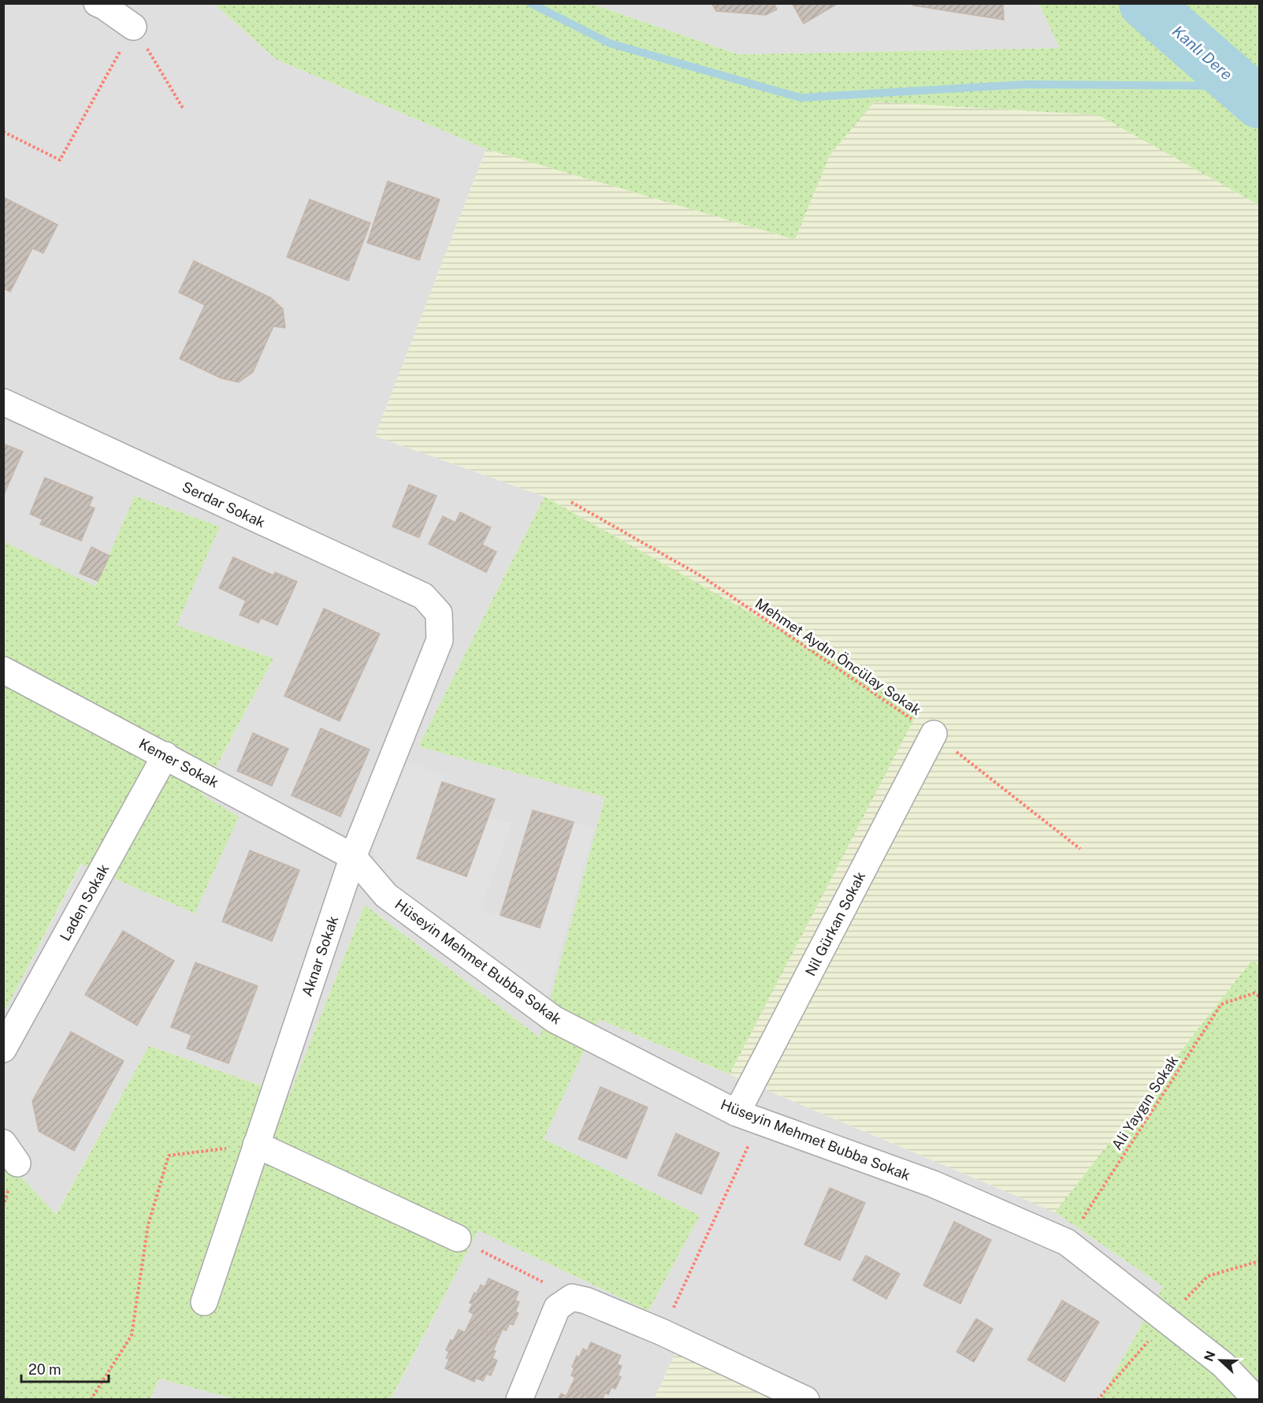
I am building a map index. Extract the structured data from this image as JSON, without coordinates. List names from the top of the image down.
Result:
{
  "streets": {
    "street": [
      "Serdar Sokak",
      "Kemer Sokak",
      "Laden Sokak",
      "Nil Gürkan Sokak",
      "Aknar Sokak",
      "Hüseyin Mehmet Bubba Sokak"
    ],
    "path": ["Mehmet Aydın Öncülay Sokak", "Ali Yaygın Sokak"]
  },
  "crossings": [
    ["Serdar Sokak", "Aknar Sokak"],
    ["Mehmet Aydın Öncülay Sokak", "Nil Gürkan Sokak"],
    ["Kemer Sokak", "Laden Sokak"],
    ["Kemer Sokak", "Aknar Sokak"],
    ["Kemer Sokak", "Hüseyin Mehmet Bubba Sokak"],
    ["Nil Gürkan Sokak", "Hüseyin Mehmet Bubba Sokak"],
    ["Aknar Sokak", "Hüseyin Mehmet Bubba Sokak"],
    ["Hüseyin Mehmet Bubba Sokak", "Ali Yaygın Sokak"]
  ],
  "water": ["Kanlı Dere"],
  "scale_bar": "20 m",
  "north": "left"
}
